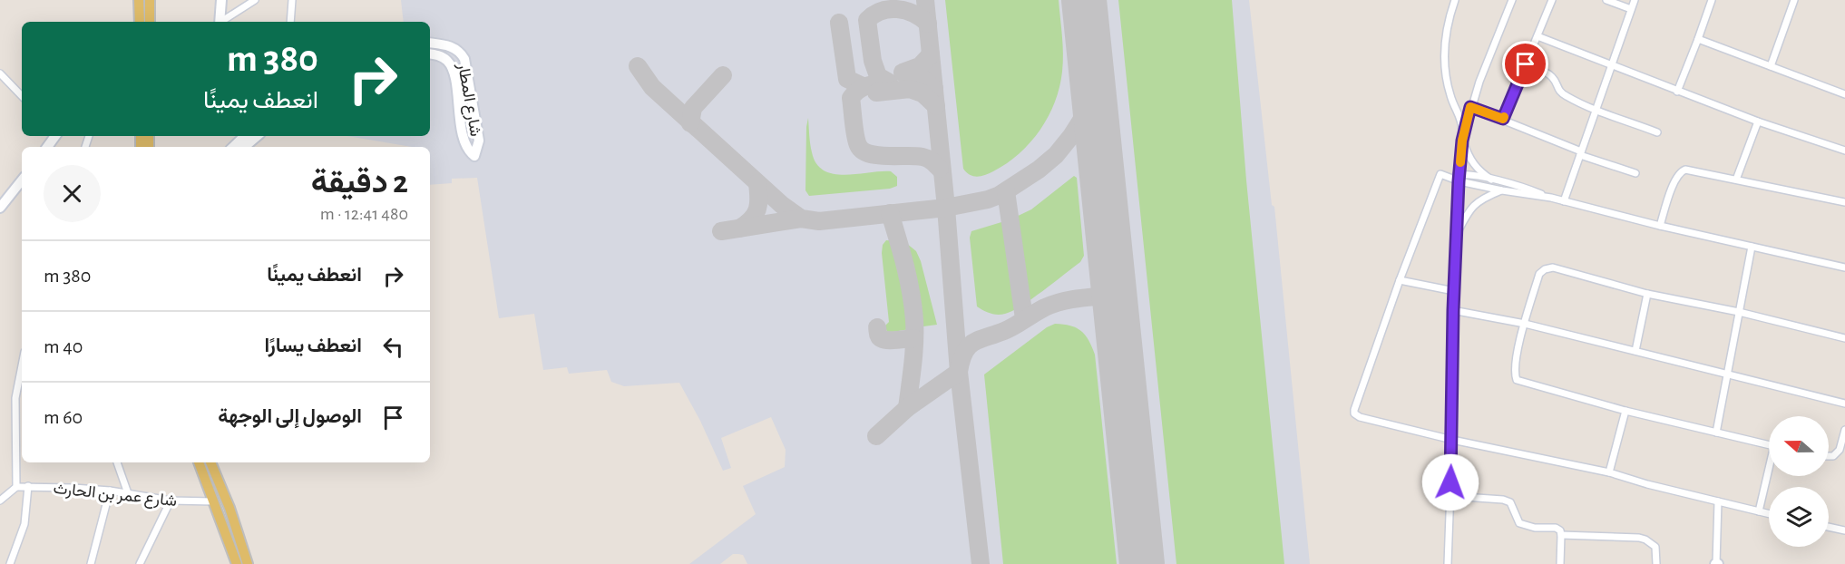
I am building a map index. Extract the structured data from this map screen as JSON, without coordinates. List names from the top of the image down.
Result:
{
  "streets": {
    "street": ["شارع المطار", "شارع عمر بن الحارث"]
  },
  "north": "left",
  "page": {
    "turn": ["380 m", "انعطف يمينًا"],
    "heading": ["2 دقيقة", "480 m · 12:41"],
    "list": [
      {
        "name": "انعطف يمينًا",
        "value": "380 m"
      },
      {
        "name": "انعطف يسارًا",
        "value": "40 m"
      },
      {
        "name": "الوصول إلى الوجهة",
        "value": "60 m"
      }
    ]
  }
}
